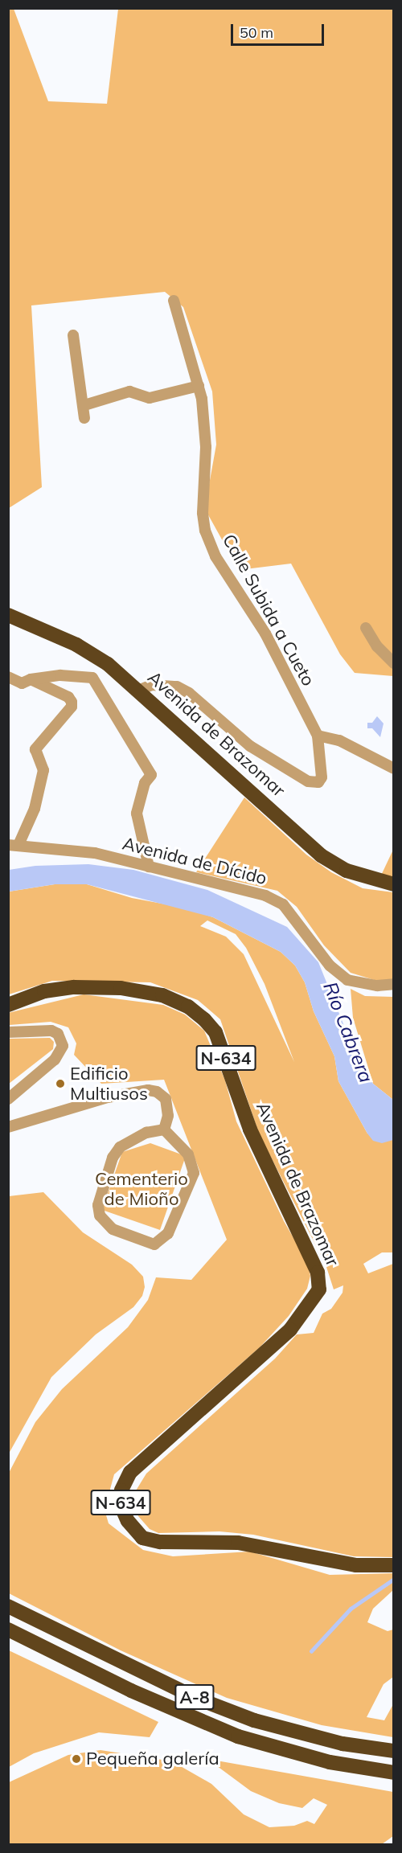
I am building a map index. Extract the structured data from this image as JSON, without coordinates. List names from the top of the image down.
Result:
{
  "streets": {
    "highway": ["Avenida de Brazomar", "N-634", "A-8"],
    "street": ["Calle Subida a Cueto", "Avenida de Dícido"]
  },
  "crossings": [
    ["Calle Subida a Cueto", "Avenida de Brazomar"]
  ],
  "water": ["Río Cabrera"],
  "parks": ["Cementerio de Mioño"],
  "places": ["Edificio Multiusos", "Pequeña galería"],
  "scale_bar": "50 m"
}
